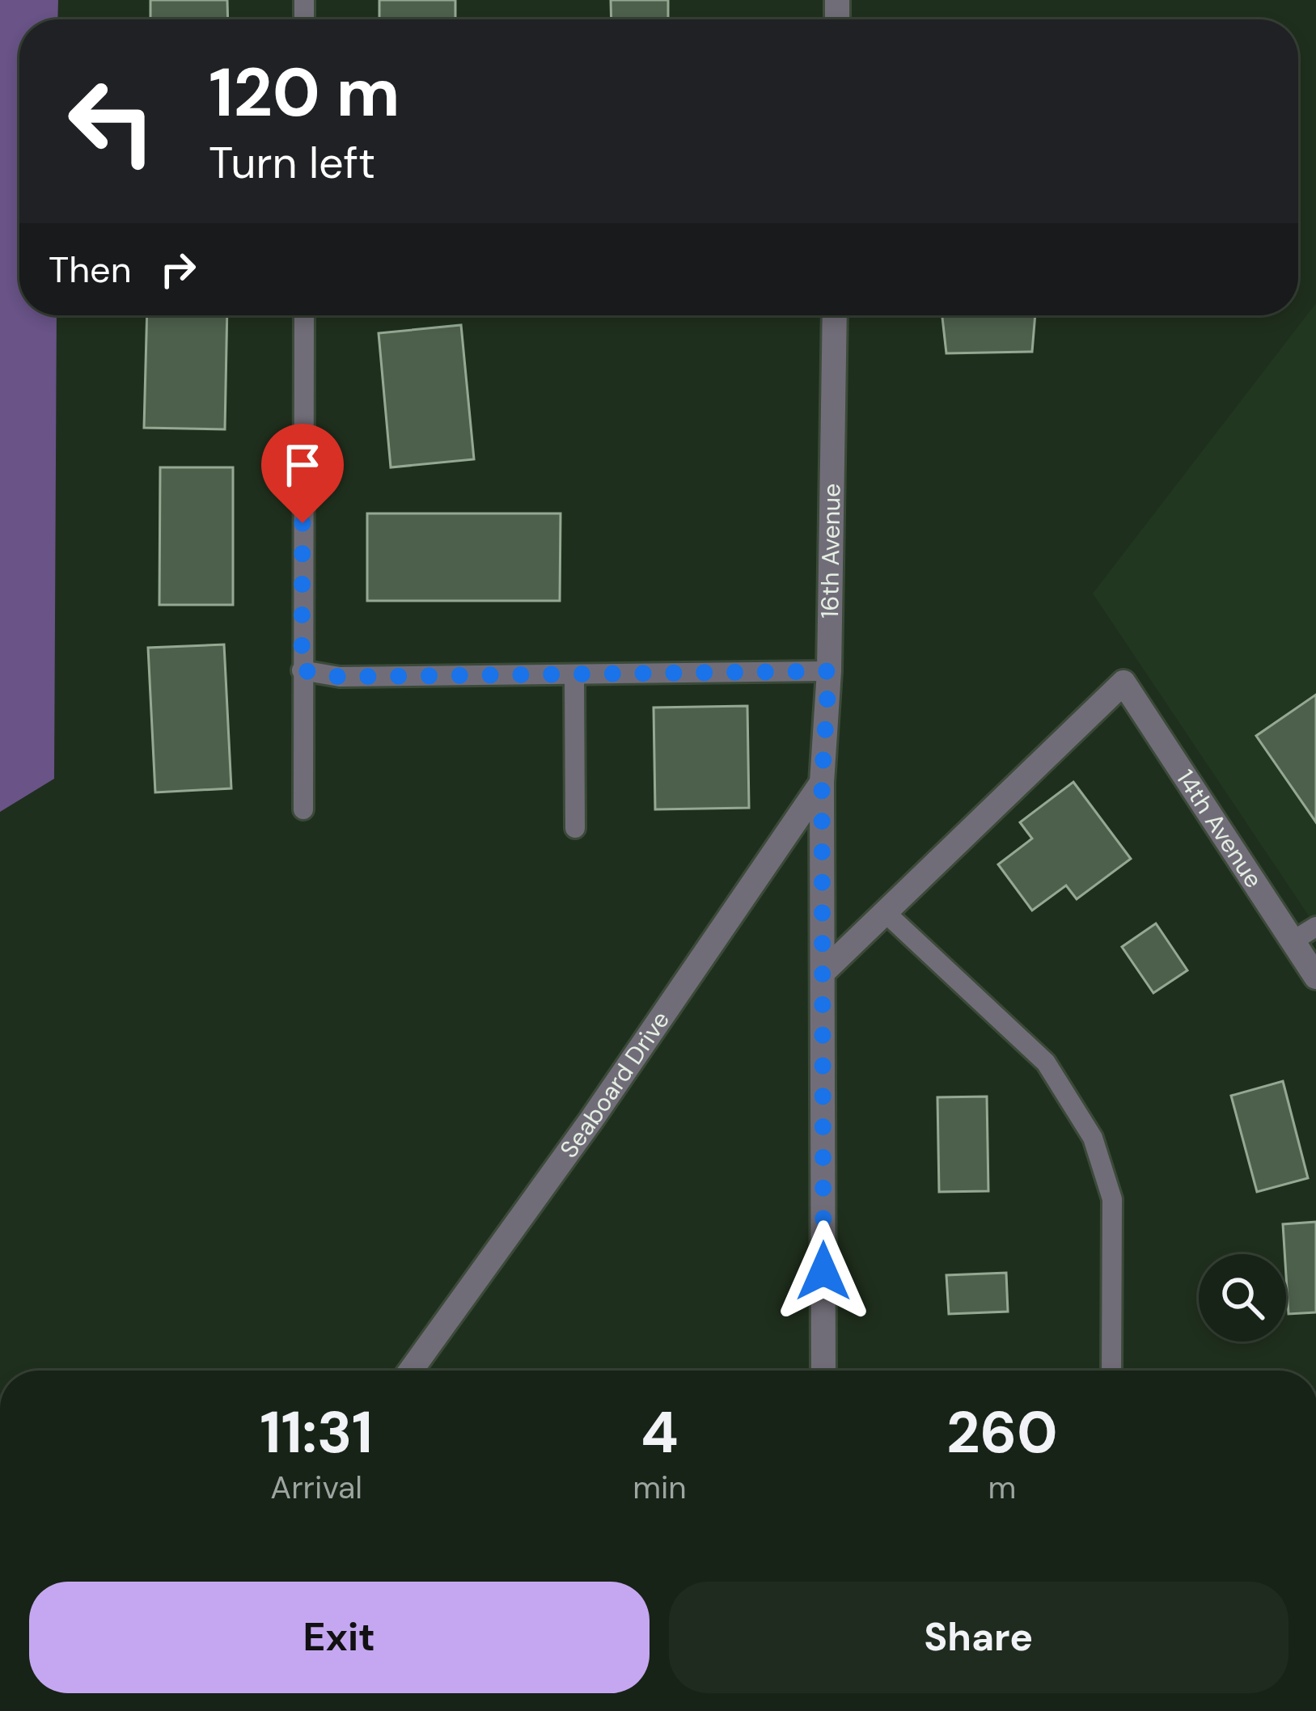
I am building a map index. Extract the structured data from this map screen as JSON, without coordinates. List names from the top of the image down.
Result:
{
  "streets": {
    "street": ["16th Avenue", "14th Avenue", "Seaboard Drive"]
  },
  "crossings": [
    ["16th Avenue", "Seaboard Drive"]
  ],
  "page": {
    "turn": ["120 m", "Turn left"],
    "then": "Then",
    "eta": [
      "11:31",
      "Arrival",
      "4",
      "min",
      "260",
      "m"
    ],
    "buttons": ["Exit", "Share"]
  }
}
